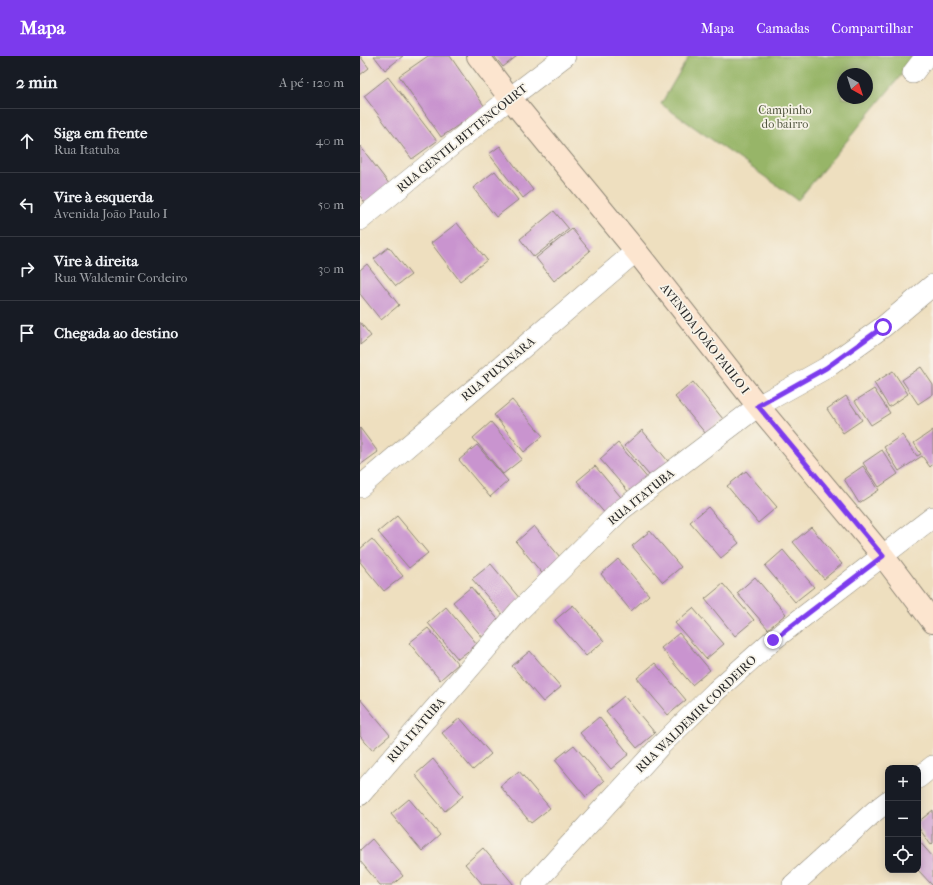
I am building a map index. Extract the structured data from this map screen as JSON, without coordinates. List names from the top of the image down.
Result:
{
  "streets": {
    "street": [
      "RUA GENTIL BITTENCOURT",
      "AVENIDA JOÃO PAULO I",
      "RUA PUXINARA",
      "RUA ITATUBA",
      "RUA WALDEMIR CORDEIRO"
    ]
  },
  "crossings": [
    ["RUA GENTIL BITTENCOURT", "AVENIDA JOÃO PAULO I"],
    ["AVENIDA JOÃO PAULO I", "RUA PUXINARA"],
    ["AVENIDA JOÃO PAULO I", "RUA ITATUBA"],
    ["AVENIDA JOÃO PAULO I", "RUA WALDEMIR CORDEIRO"]
  ],
  "parks": ["Campinho do bairro"],
  "north": "bottom right",
  "page": {
    "header": "Mapa",
    "nav": ["Mapa", "Camadas", "Compartilhar"],
    "heading": ["2 min", "A pé · 120 m"],
    "list": [
      ["Siga em frente", "Rua Itatuba", "40 m"],
      ["Vire à esquerda", "Avenida João Paulo I", "50 m"],
      ["Vire à direita", "Rua Waldemir Cordeiro", "30 m"],
      "Chegada ao destino"
    ],
    "map_buttons": ["+", "−"]
  }
}
